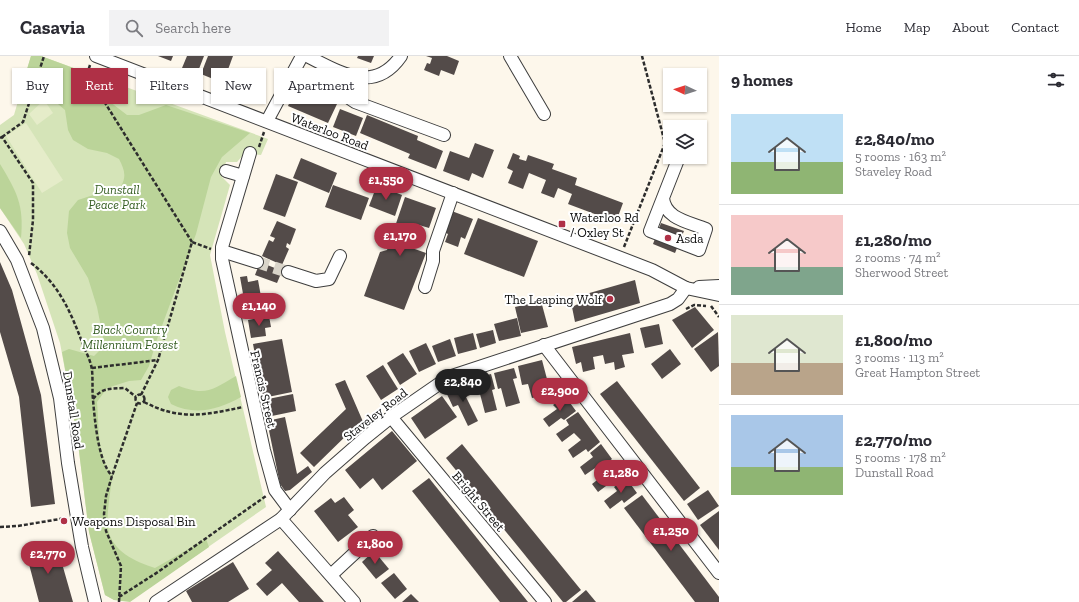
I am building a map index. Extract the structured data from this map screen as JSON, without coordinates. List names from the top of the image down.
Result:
{
  "streets": {
    "street": [
      "Waterloo Road",
      "Francis Street",
      "Dunstall Road",
      "Staveley Road",
      "Bright Street"
    ]
  },
  "crossings": [
    ["Waterloo Road", "Staveley Road"],
    ["Francis Street", "Staveley Road"],
    ["Staveley Road", "Bright Street"]
  ],
  "parks": ["Dunstall Peace Park", "Black Country Millennium Forest"],
  "places": {
    "transit": ["Waterloo Rd / Oxley St"],
    "other": ["Asda", "The Leaping Wolf", "Weapons Disposal Bin"]
  },
  "north": "left",
  "page": {
    "header": "Casavia",
    "search": "Search here",
    "nav": [
      "Home",
      "Map",
      "About",
      "Contact"
    ],
    "heading": "9 homes",
    "chip": [
      "Buy",
      "Rent",
      "Filters",
      "New",
      "Apartment"
    ],
    "list": [
      {
        "name": "£2,840/mo",
        "note": "5 rooms · 163 m² · Staveley Road"
      },
      {
        "name": "£1,280/mo",
        "note": "2 rooms · 74 m² · Sherwood Street"
      },
      {
        "name": "£1,800/mo",
        "note": "3 rooms · 113 m² · Great Hampton Street"
      },
      {
        "name": "£2,770/mo",
        "note": "5 rooms · 178 m² · Dunstall Road"
      }
    ],
    "price": [
      "£1,550",
      "£1,170",
      "£1,140",
      "£2,840",
      "£2,900",
      "£1,280",
      "£1,250",
      "£1,800",
      "£2,770"
    ]
  }
}
